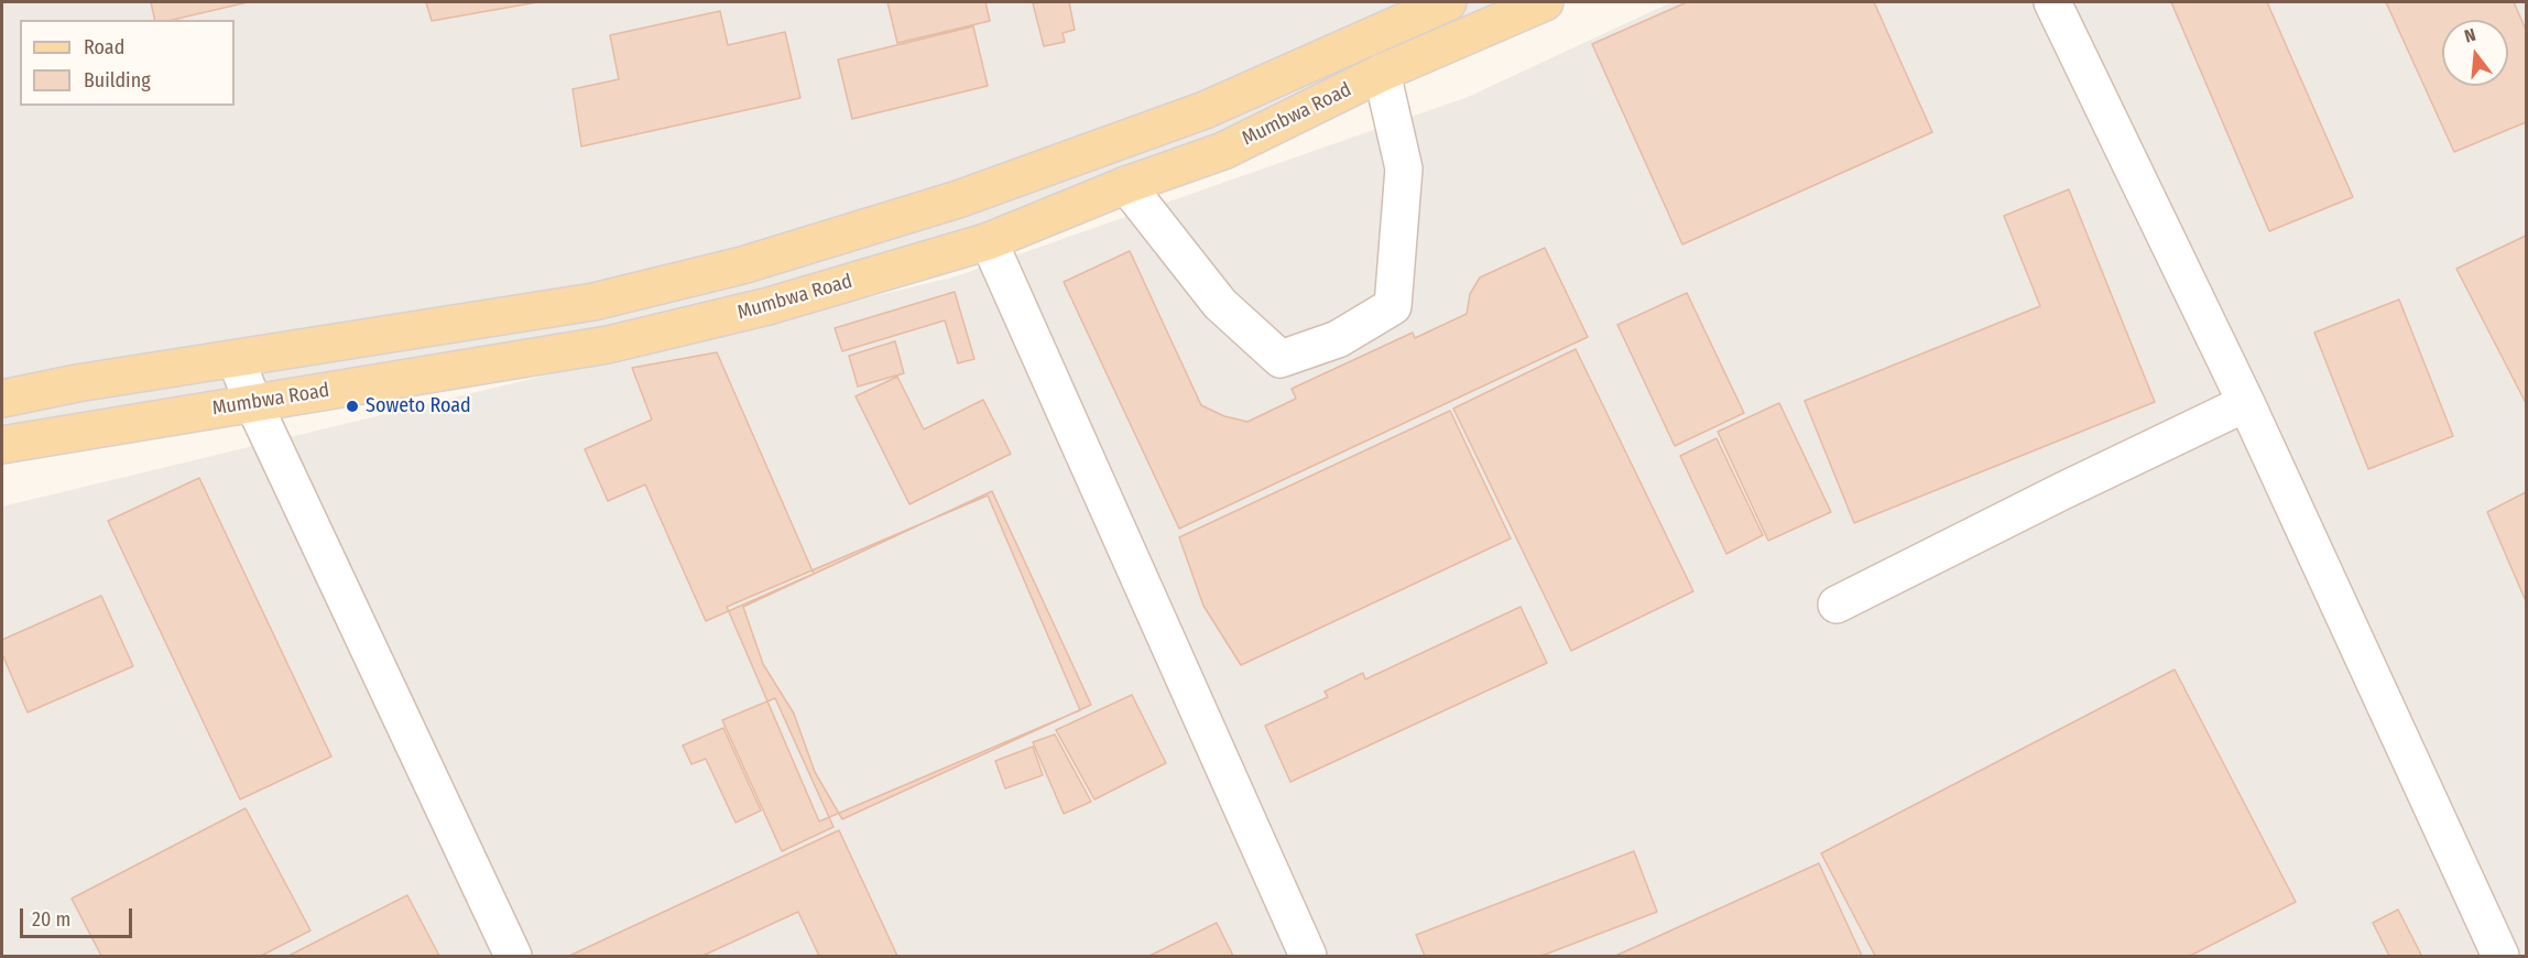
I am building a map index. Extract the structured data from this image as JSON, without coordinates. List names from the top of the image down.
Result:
{
  "streets": {
    "main road": ["Mumbwa Road"]
  },
  "places": ["Soweto Road"],
  "legend": ["Road", "Building"],
  "scale_bar": "20 m",
  "north": "top"
}
